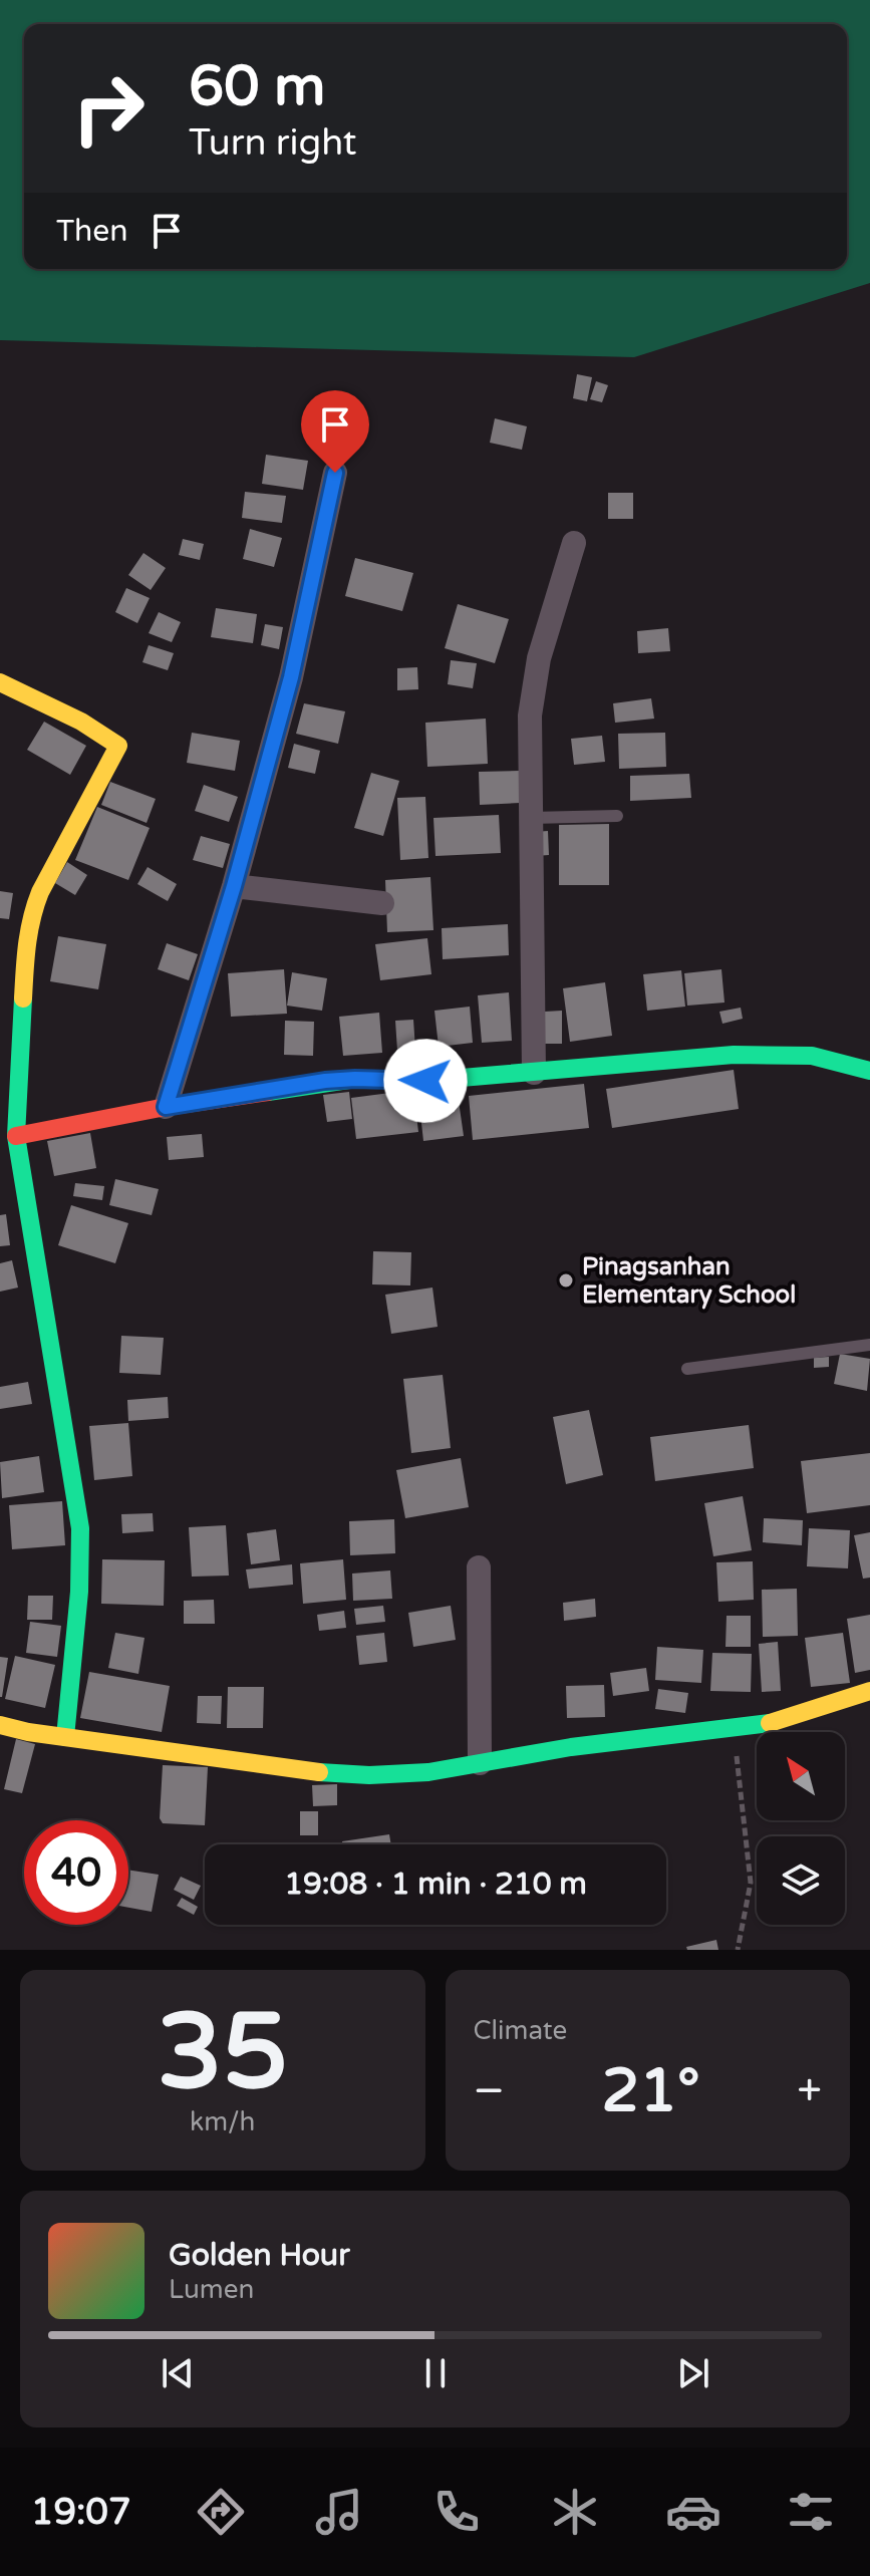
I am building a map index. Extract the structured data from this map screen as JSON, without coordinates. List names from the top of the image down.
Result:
{
  "places": ["Pinagsanhan Elementary School"],
  "north": "top left",
  "page": {
    "turn": ["60 m", "Turn right"],
    "then": "Then",
    "limit": "40",
    "trip": "19:08 · 1 min · 210 m",
    "tile": [
      ["35", "km/h"],
      "Climate"
    ],
    "heat": ["−", "21°", "+"],
    "song": ["Golden Hour", "Lumen"],
    "tabs": "19:07"
  }
}
